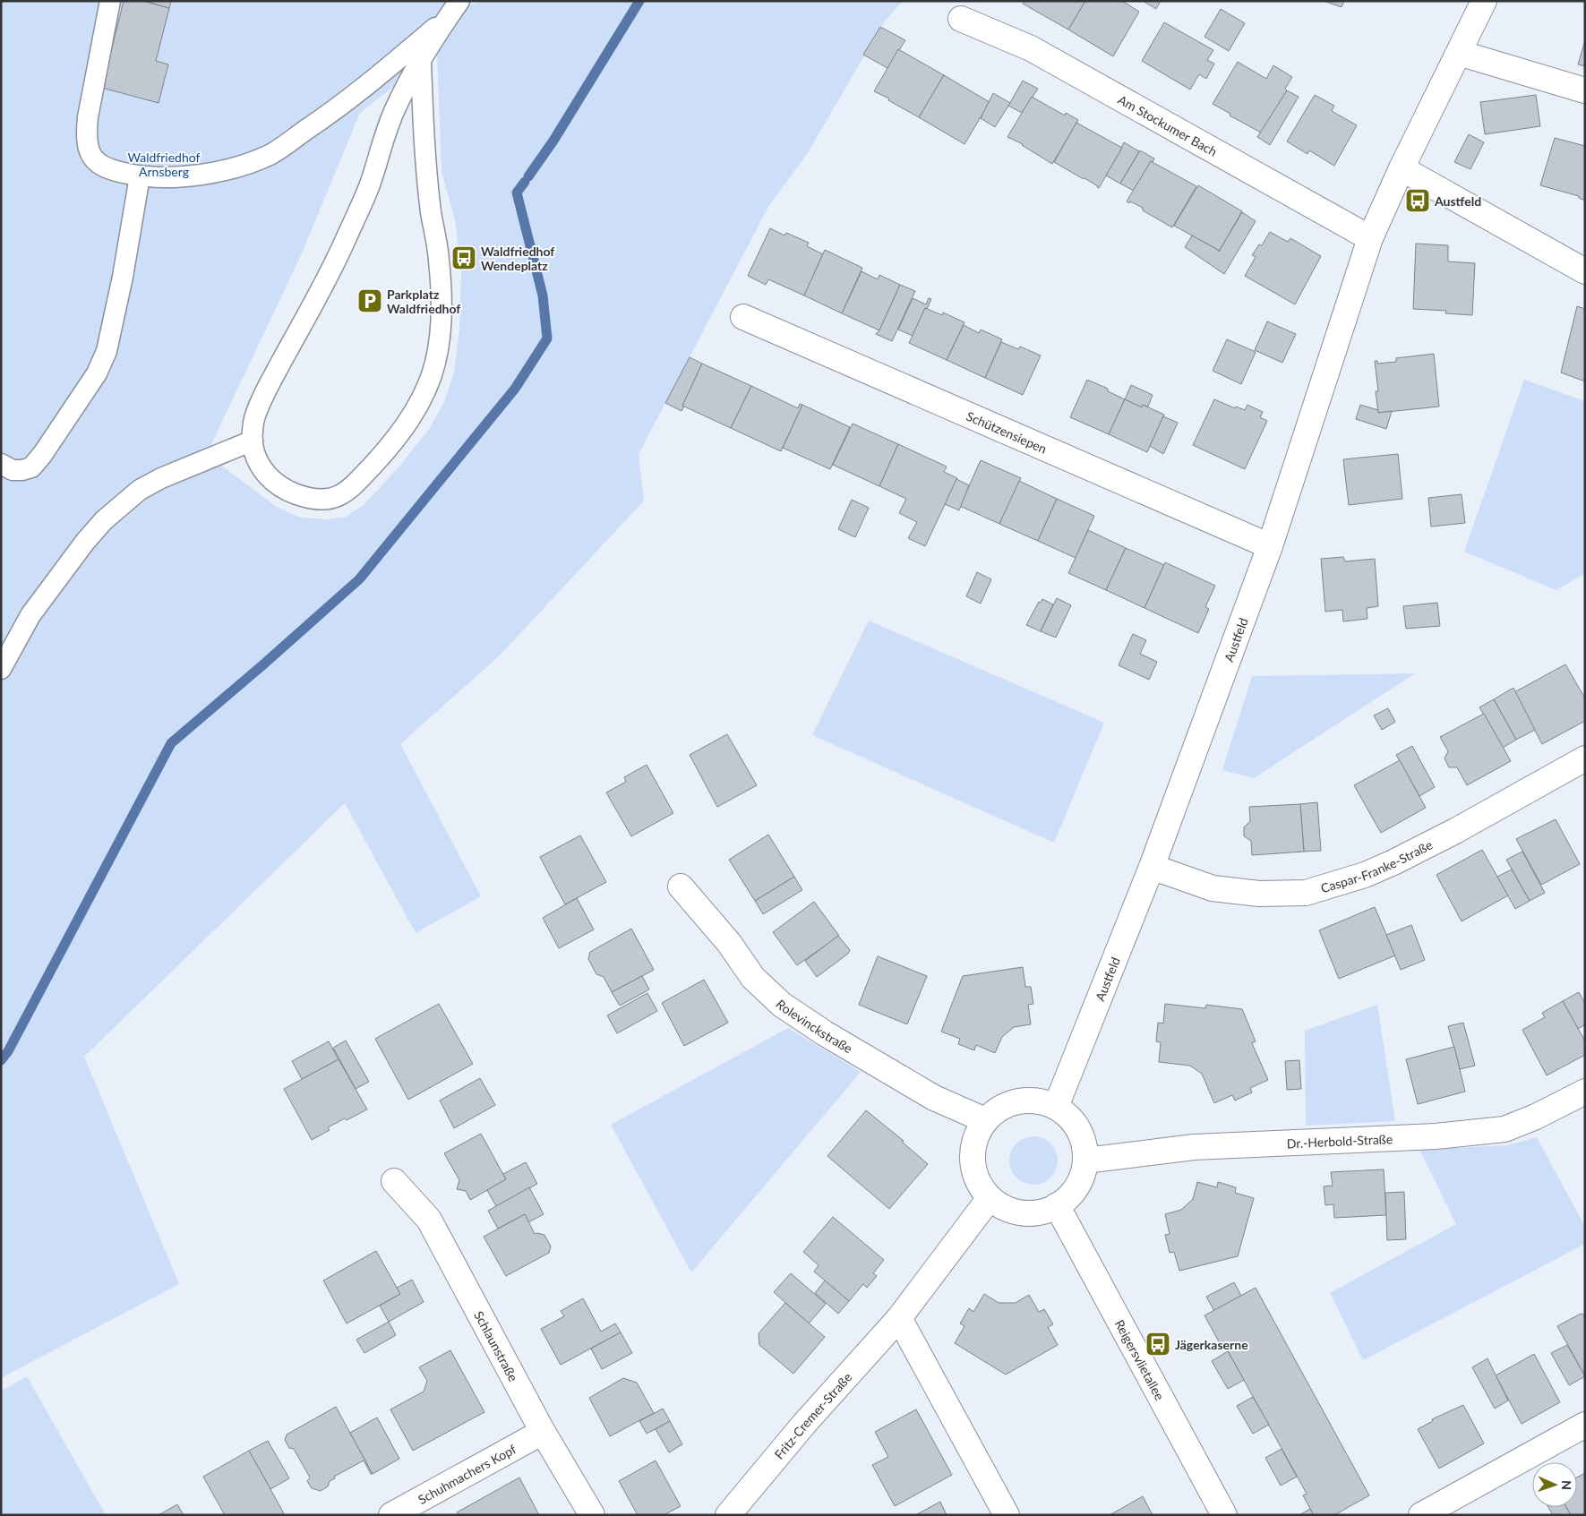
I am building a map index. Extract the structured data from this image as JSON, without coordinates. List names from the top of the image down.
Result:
{
  "streets": {
    "street": [
      "Am Stockumer Bach",
      "Schützensiepen",
      "Austfeld",
      "Caspar-Franke-Straße",
      "Rolevinckstraße",
      "Dr.-Herbold-Straße",
      "Schlaunstraße",
      "Reigersvlietallee",
      "Fritz-Cremer-Straße",
      "Schuhmachers Kopf"
    ]
  },
  "crossings": [
    ["Am Stockumer Bach", "Austfeld"],
    ["Schützensiepen", "Austfeld"],
    ["Austfeld", "Caspar-Franke-Straße"],
    ["Austfeld", "Rolevinckstraße"],
    ["Austfeld", "Dr.-Herbold-Straße"],
    ["Austfeld", "Reigersvlietallee"],
    ["Austfeld", "Fritz-Cremer-Straße"],
    ["Rolevinckstraße", "Dr.-Herbold-Straße"],
    ["Rolevinckstraße", "Reigersvlietallee"],
    ["Rolevinckstraße", "Fritz-Cremer-Straße"],
    ["Dr.-Herbold-Straße", "Reigersvlietallee"],
    ["Dr.-Herbold-Straße", "Fritz-Cremer-Straße"],
    ["Schlaunstraße", "Schuhmachers Kopf"],
    ["Reigersvlietallee", "Fritz-Cremer-Straße"]
  ],
  "parks": ["Waldfriedhof Arnsberg"],
  "places": {
    "bus stop": ["Austfeld", "Waldfriedhof Wendeplatz", "Jägerkaserne"],
    "parking": ["Parkplatz Waldfriedhof"]
  },
  "north": "right"
}
